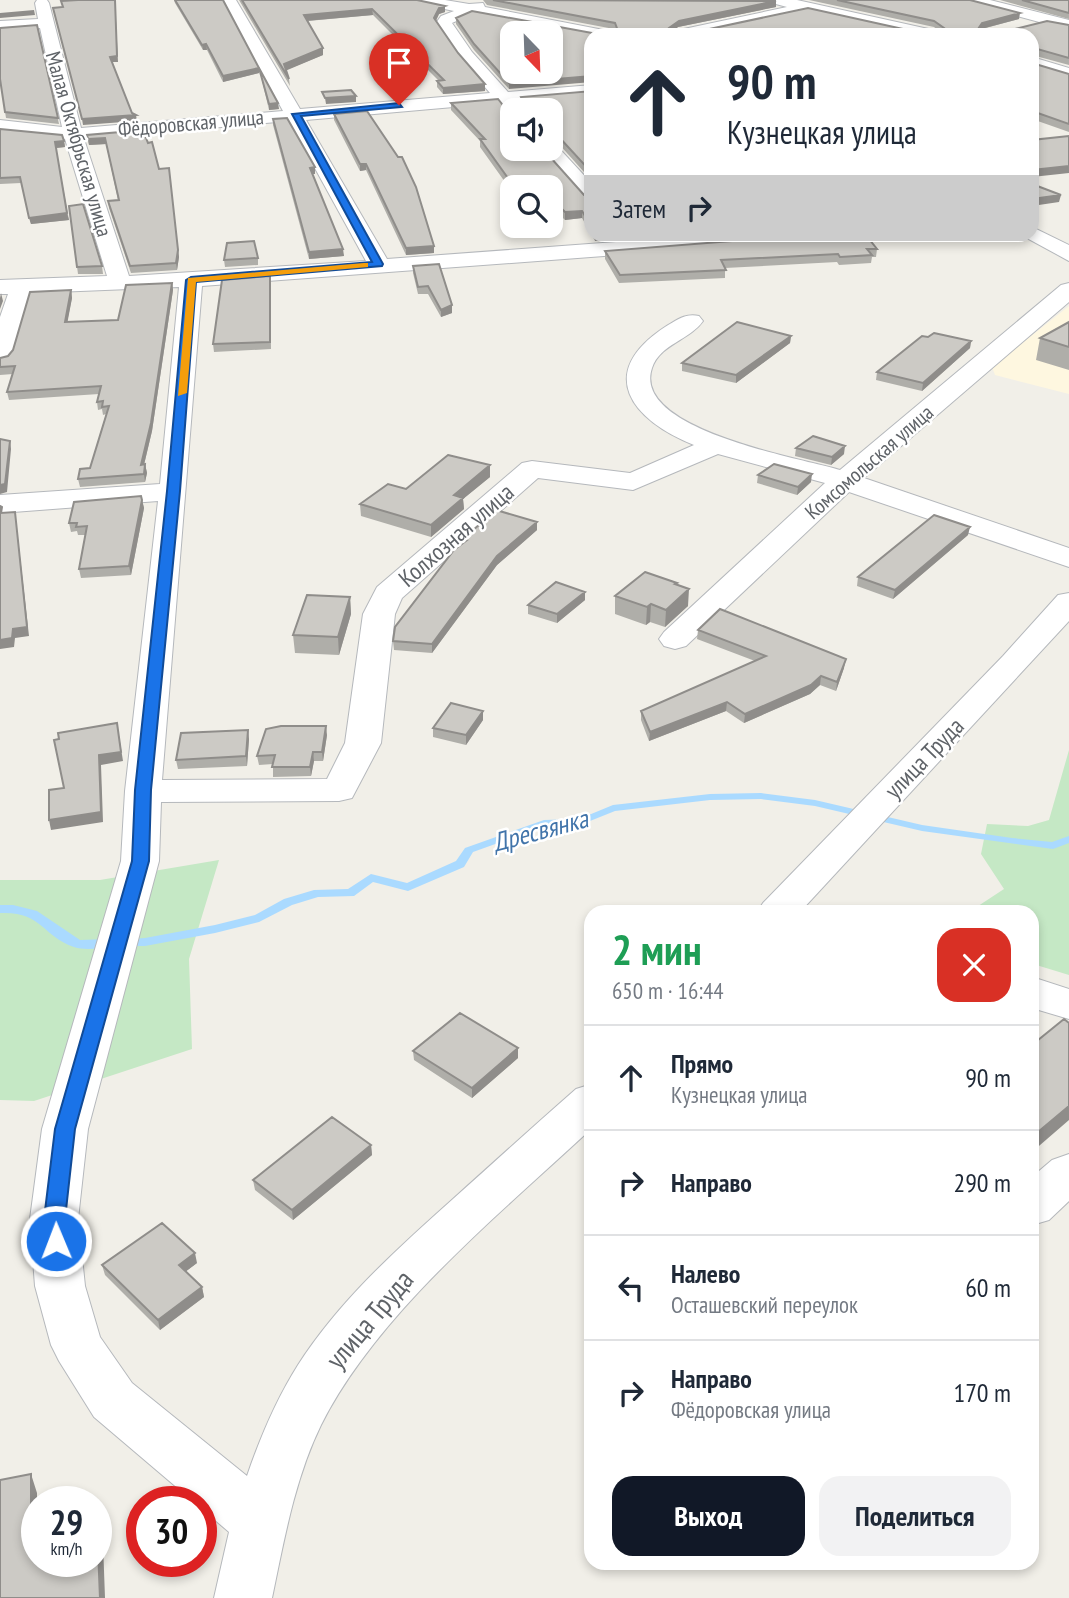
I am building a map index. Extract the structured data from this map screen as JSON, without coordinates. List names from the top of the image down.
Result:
{
  "streets": {
    "street": [
      "Фёдоровская улица",
      "Малая Октябрьская улица",
      "Комсомольская улица",
      "Колхозная улица",
      "улица Труда"
    ]
  },
  "crossings": [
    ["Фёдоровская улица", "Малая Октябрьская улица"]
  ],
  "water": ["Дресвянка"],
  "north": "bottom right",
  "page": {
    "turn": ["90 m", "Кузнецкая улица"],
    "then": "Затем",
    "heading": ["2 мин", "650 m · 16:44"],
    "list": [
      {
        "name": "Прямо",
        "note": "Кузнецкая улица",
        "value": "90 m"
      },
      {
        "name": "Направо",
        "value": "290 m"
      },
      {
        "name": "Налево",
        "note": "Осташевский переулок",
        "value": "60 m"
      },
      {
        "name": "Направо",
        "note": "Фёдоровская улица",
        "value": "170 m"
      }
    ],
    "buttons": ["Выход", "Поделиться"],
    "speed": "29 km/h",
    "limit": "30"
  }
}
